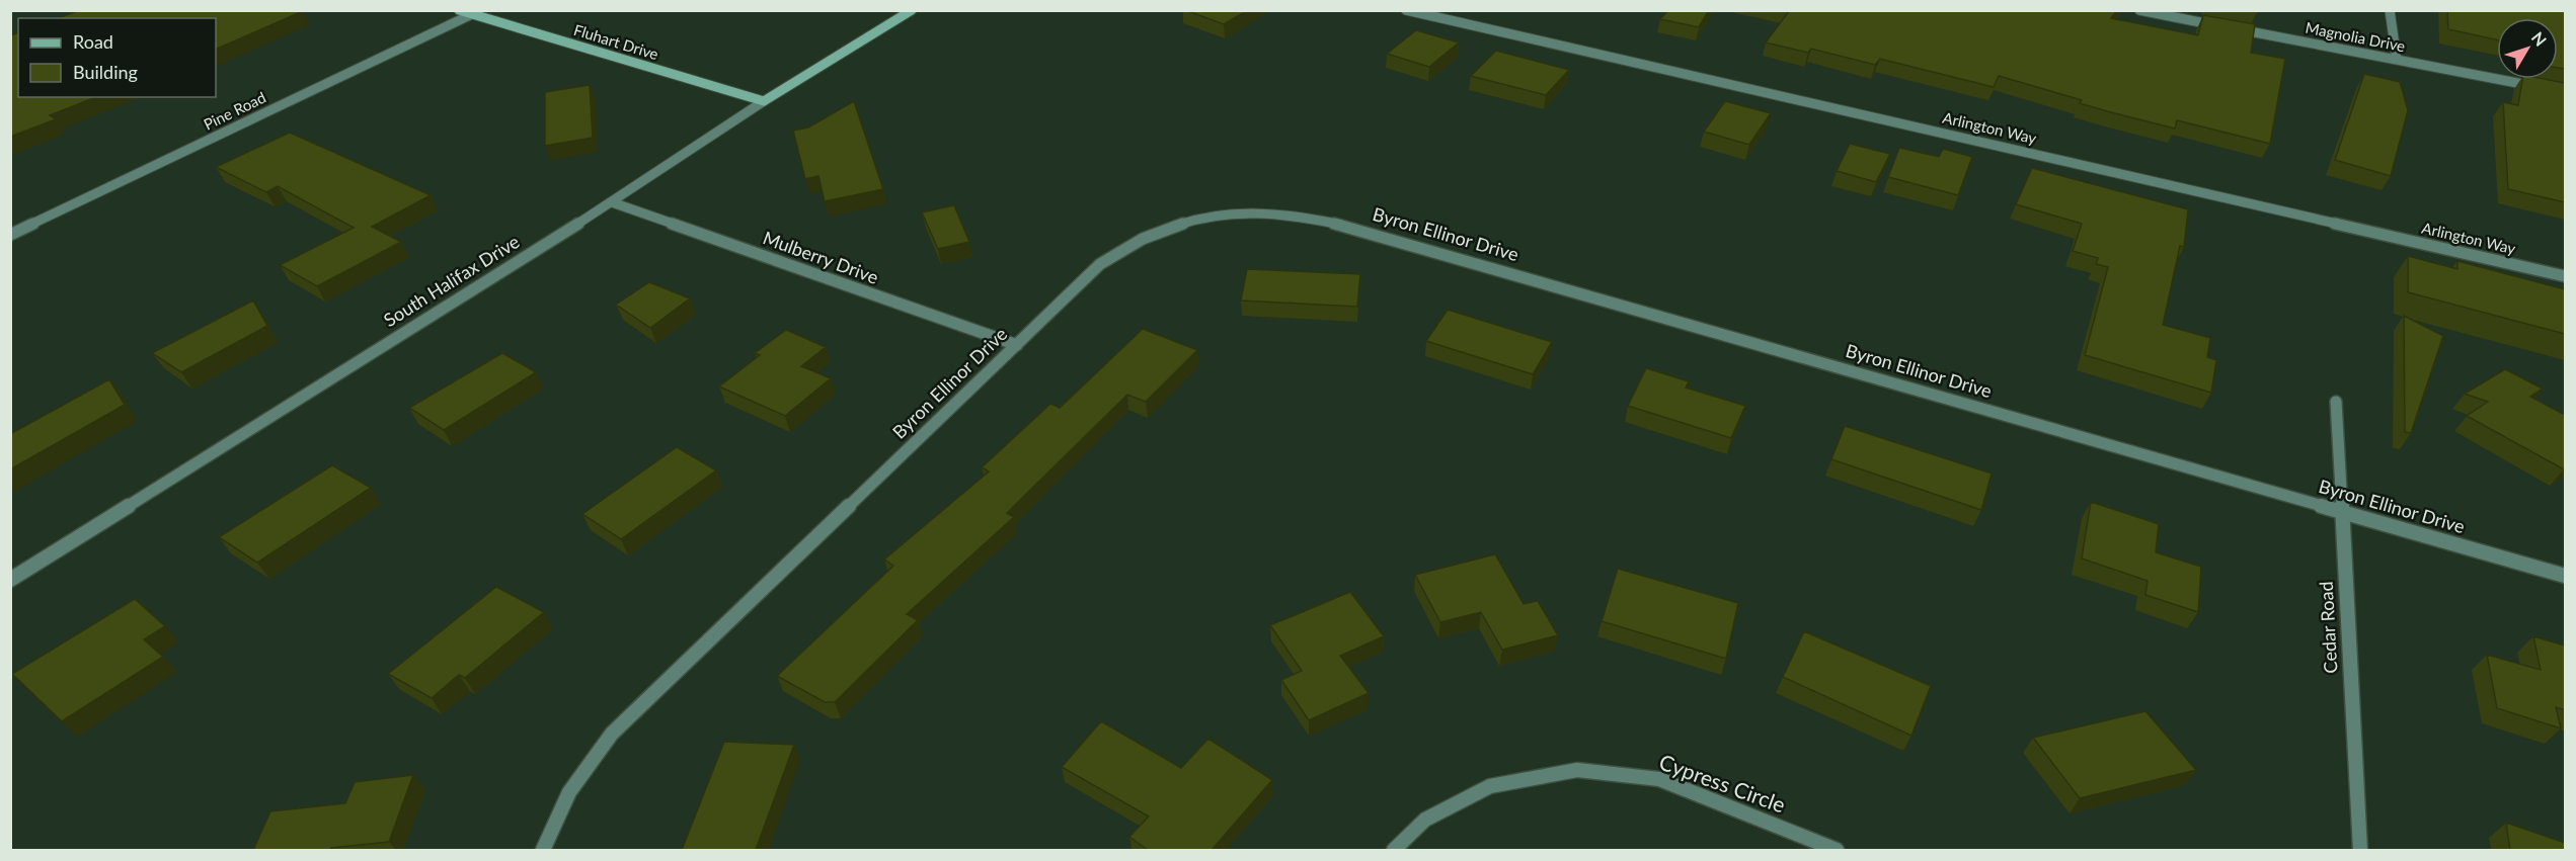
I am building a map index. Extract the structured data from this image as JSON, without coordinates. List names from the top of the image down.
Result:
{
  "streets": {
    "street": [
      "Magnolia Drive",
      "Fluhart Drive",
      "Pine Road",
      "Arlington Way",
      "Byron Ellinor Drive",
      "Mulberry Drive",
      "South Halifax Drive",
      "Cedar Road",
      "Cypress Circle"
    ]
  },
  "crossings": [
    ["Fluhart Drive", "Pine Road"],
    ["Fluhart Drive", "South Halifax Drive"],
    ["Byron Ellinor Drive", "Mulberry Drive"],
    ["Byron Ellinor Drive", "Cedar Road"],
    ["Mulberry Drive", "South Halifax Drive"]
  ],
  "legend": ["Road", "Building"],
  "north": "top right"
}
